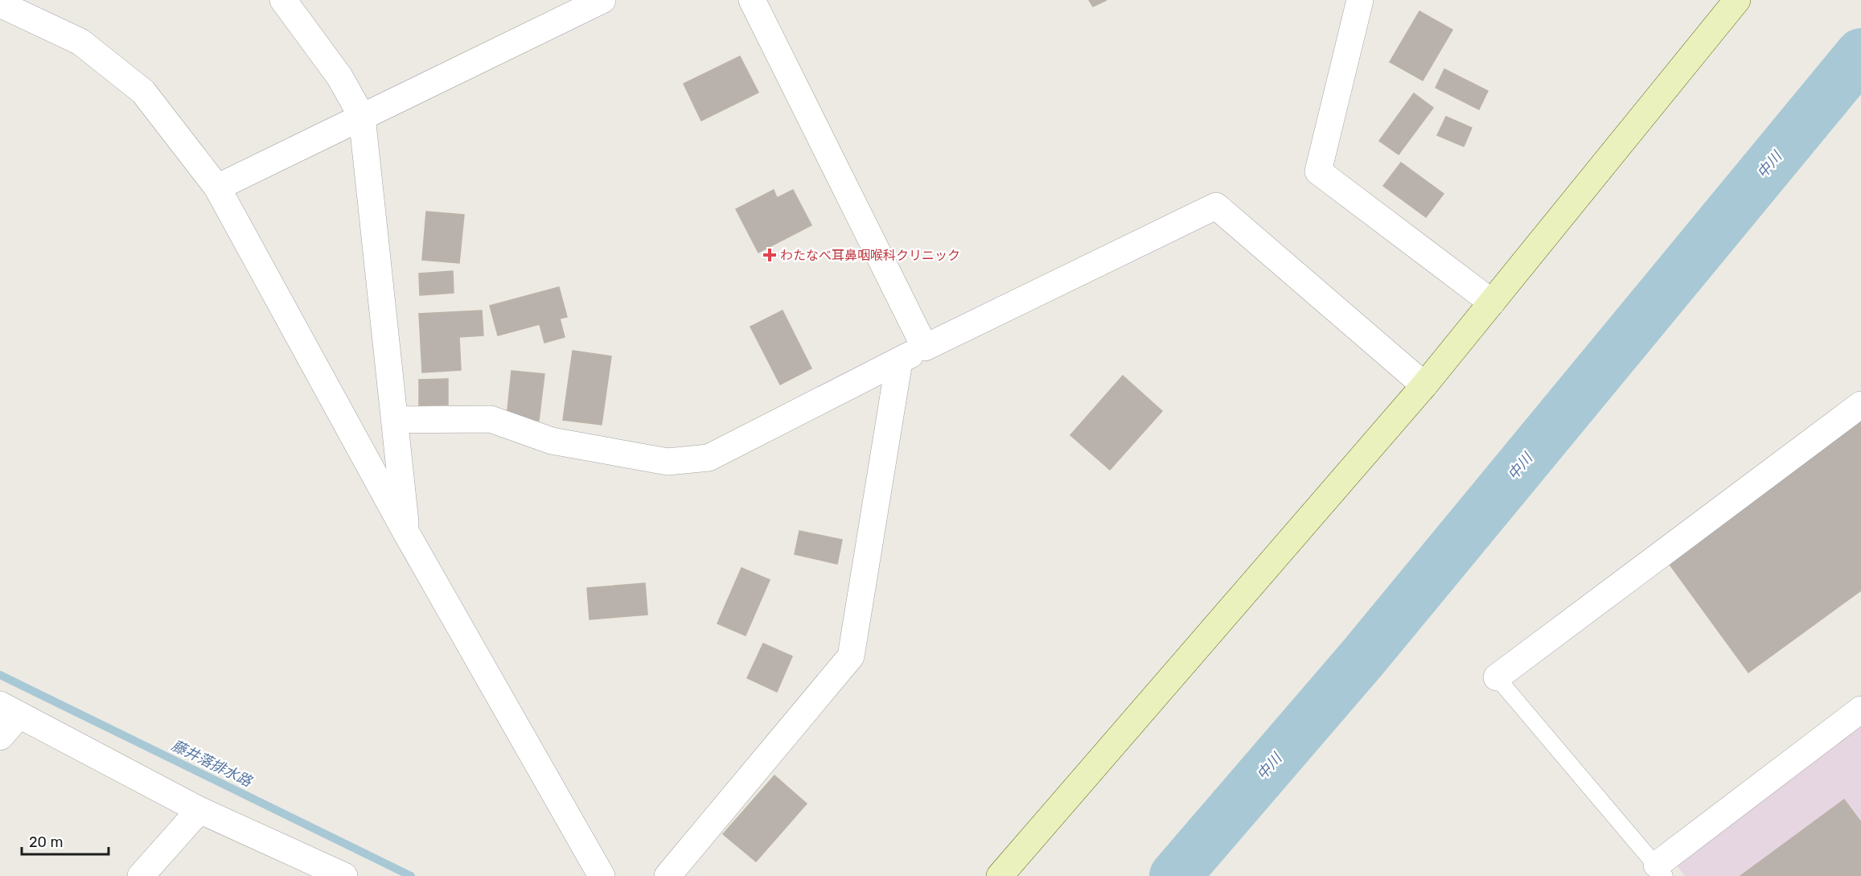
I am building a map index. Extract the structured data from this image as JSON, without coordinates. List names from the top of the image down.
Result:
{
  "water": ["中川", "藤井落排水路"],
  "places": {
    "health": ["わたなべ耳鼻咽喉科クリニック"]
  },
  "scale_bar": "20 m"
}
